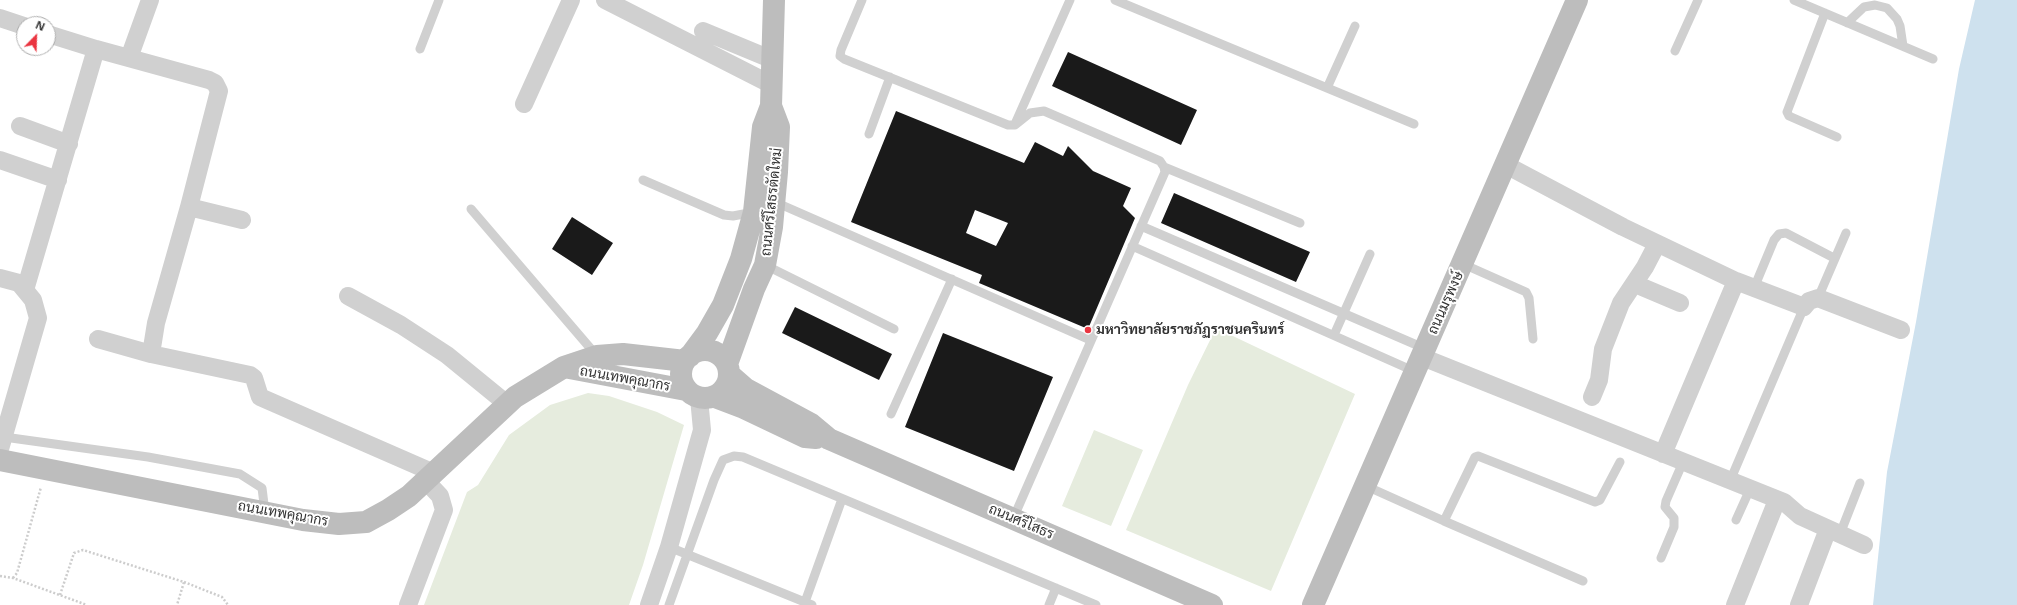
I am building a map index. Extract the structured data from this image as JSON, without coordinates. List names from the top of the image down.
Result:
{
  "streets": {
    "main road": [
      "ถนนศรีโสธรตัดใหม่",
      "ถนนมรุพงษ์",
      "ถนนเทพคุณากร",
      "ถนนศรีโสธร"
    ]
  },
  "crossings": [
    ["ถนนศรีโสธรตัดใหม่", "ถนนเทพคุณากร"],
    ["ถนนศรีโสธรตัดใหม่", "ถนนศรีโสธร"],
    ["ถนนเทพคุณากร", "ถนนศรีโสธร"]
  ],
  "places": ["มหาวิทยาลัยราชภัฏราชนครินทร์"],
  "north": "top right"
}
